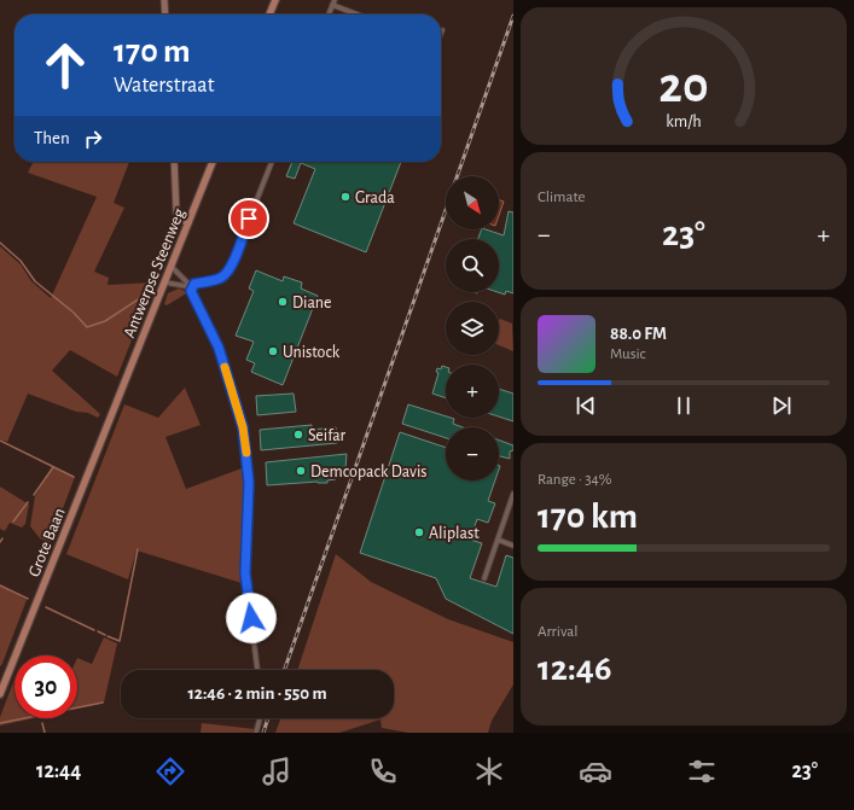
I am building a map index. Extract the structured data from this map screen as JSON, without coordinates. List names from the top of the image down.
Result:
{
  "streets": {
    "main road": ["Antwerpse Steenweg", "Grote Baan"]
  },
  "crossings": [
    ["Antwerpse Steenweg", "Grote Baan"]
  ],
  "places": [
    "Grada",
    "Diane",
    "Unistock",
    "Seifar",
    "Demcopack Davis",
    "Aliplast"
  ],
  "north": "bottom right",
  "page": {
    "turn": ["170 m", "Waterstraat"],
    "then": "Then",
    "tile": [
      "Climate",
      ["Range · 34%", "170 km"],
      ["Arrival", "12:46"]
    ],
    "map_buttons": ["+", "−"],
    "heat": ["−", "23°", "+"],
    "song": ["88.0 FM", "Music"],
    "limit": "30",
    "trip": "12:46 · 2 min · 550 m",
    "tabs": ["12:44", "23°"],
    "gauge": ["20", "km/h"]
  }
}
